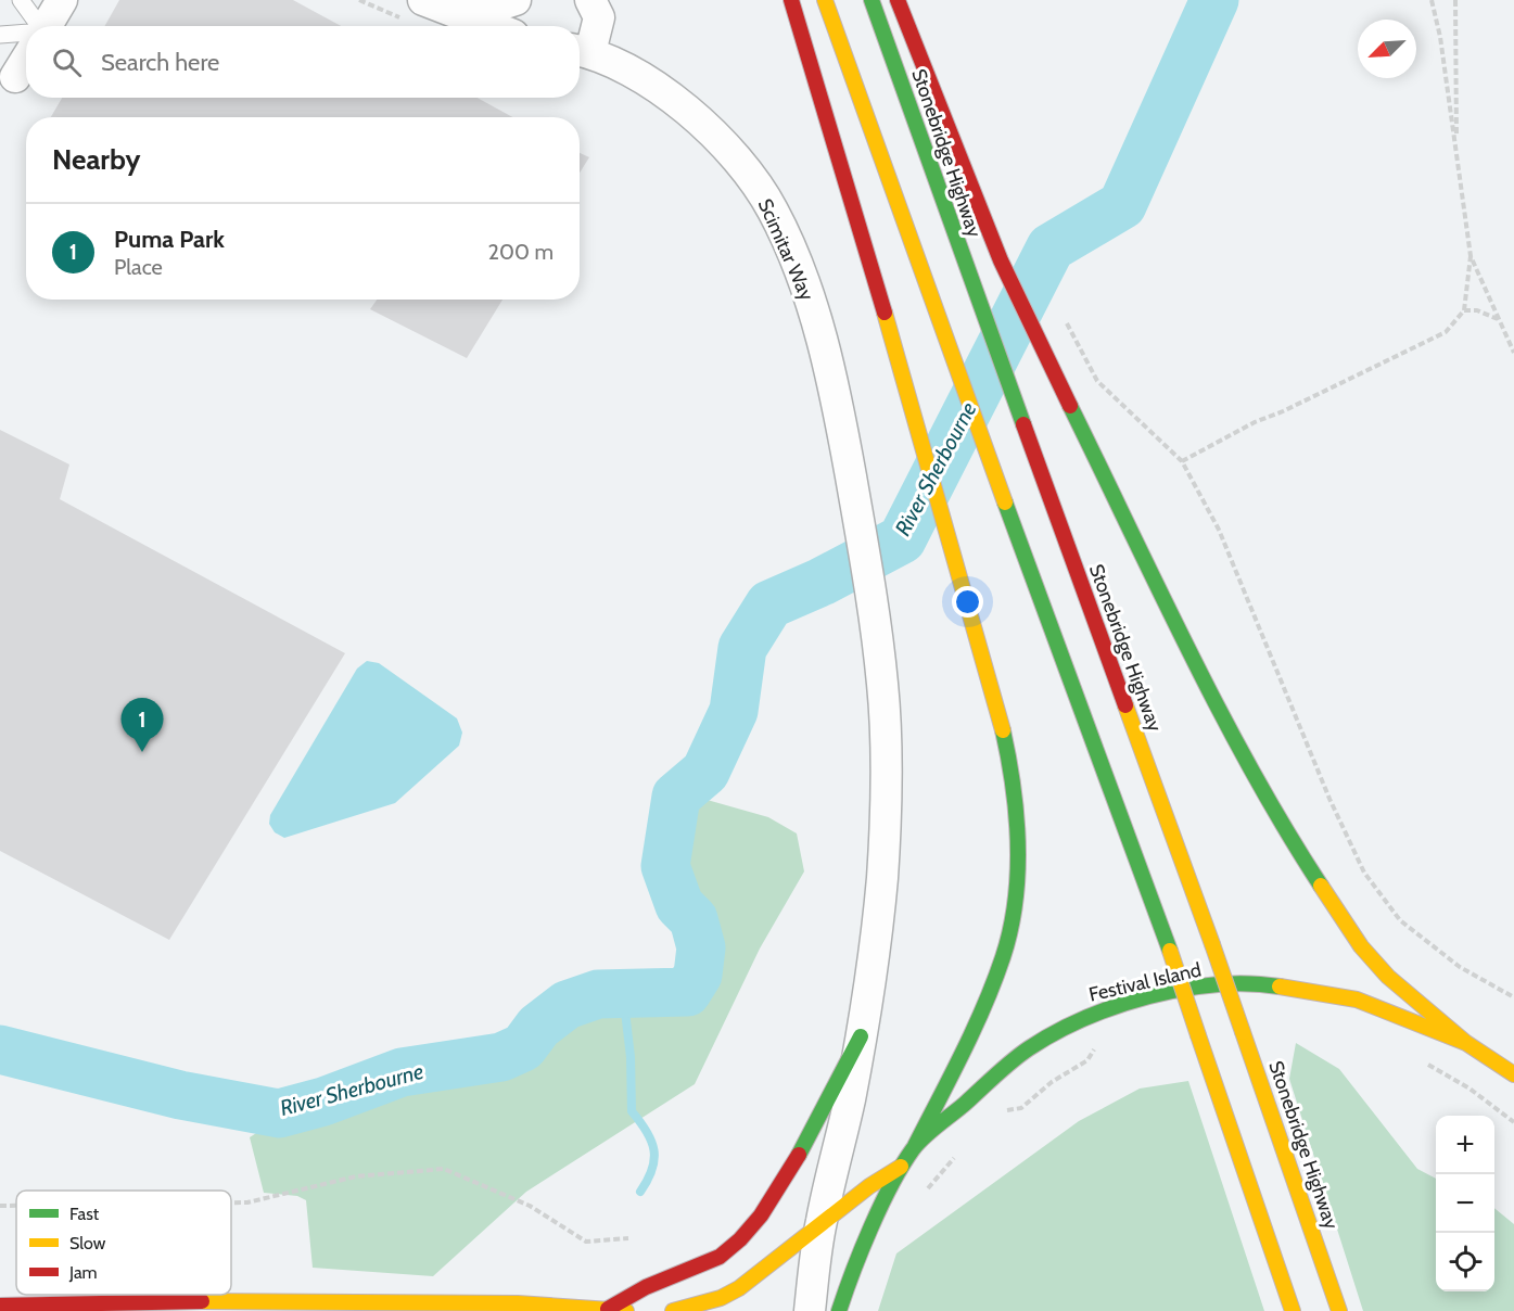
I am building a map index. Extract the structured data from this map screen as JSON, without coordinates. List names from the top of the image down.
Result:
{
  "streets": {
    "highway": ["Stonebridge Highway", "Festival Island"],
    "street": ["Scimitar Way"]
  },
  "water": ["River Sherbourne"],
  "legend": ["Fast", "Slow", "Jam"],
  "north": "bottom left",
  "page": {
    "search": "Search here",
    "heading": "Nearby",
    "list": [
      {
        "mark": "1",
        "name": "Puma Park",
        "note": "Place",
        "value": "200 m"
      }
    ],
    "pins": "1",
    "map_buttons": ["+", "−"]
  }
}
